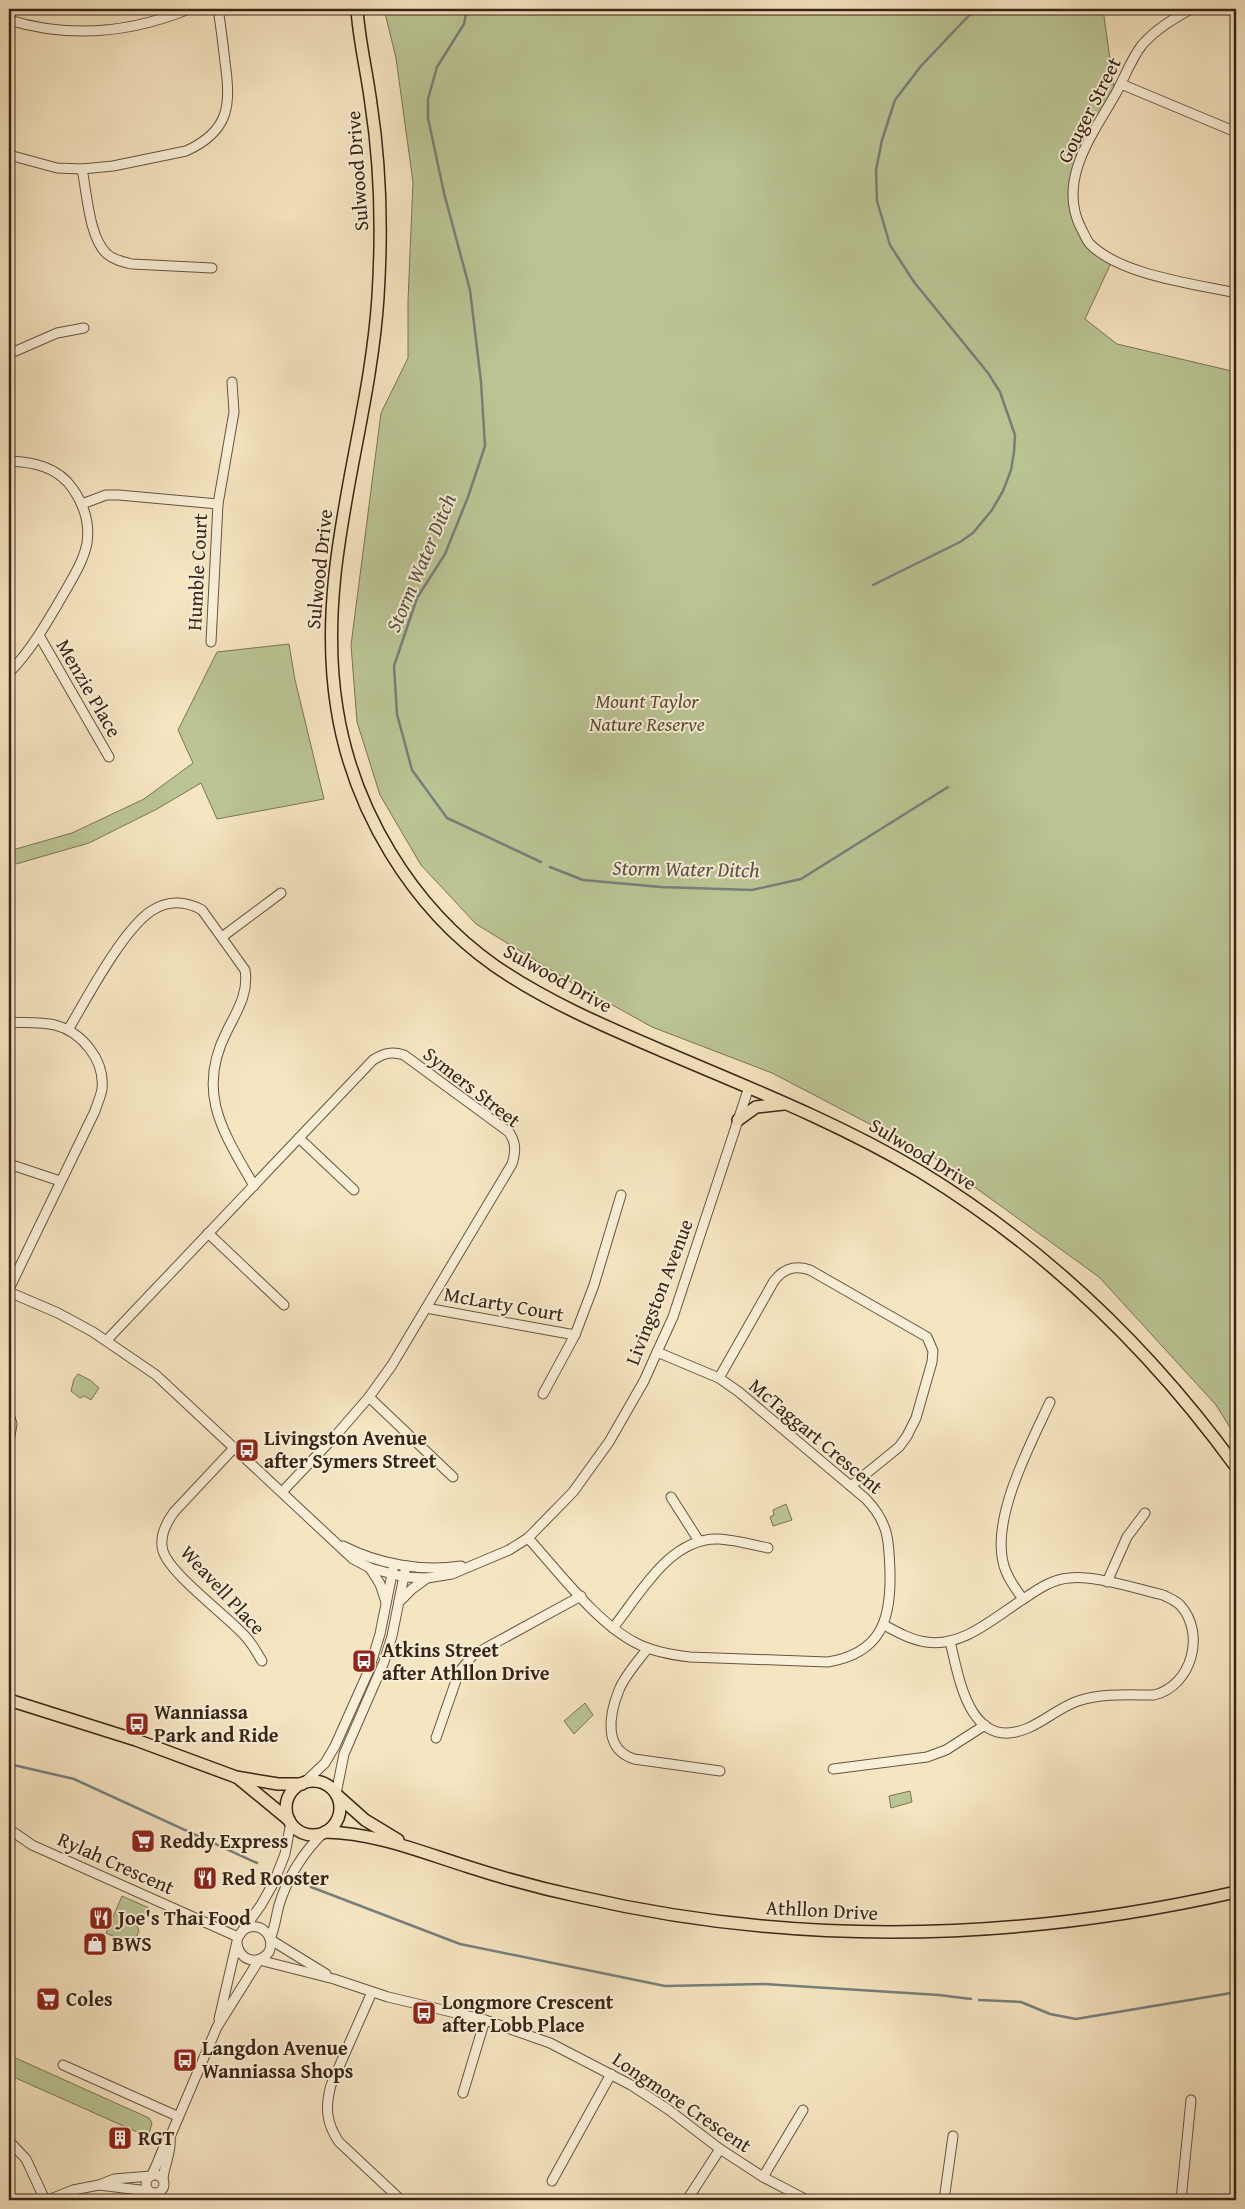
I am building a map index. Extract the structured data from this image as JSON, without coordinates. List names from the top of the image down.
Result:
{
  "streets": {
    "main road": ["Sulwood Drive", "Athllon Drive"],
    "street": [
      "Gouger Street",
      "Humble Court",
      "Menzie Place",
      "Symers Street",
      "Livingston Avenue",
      "McLarty Court",
      "McTaggart Crescent",
      "Weavell Place",
      "Rylah Crescent",
      "Longmore Crescent"
    ]
  },
  "crossings": [
    ["Sulwood Drive", "Livingston Avenue"],
    ["Symers Street", "Livingston Avenue"],
    ["Symers Street", "McLarty Court"],
    ["Livingston Avenue", "McTaggart Crescent"],
    ["Livingston Avenue", "Weavell Place"],
    ["Rylah Crescent", "Longmore Crescent"]
  ],
  "water": ["Storm Water Ditch"],
  "parks": ["Mount Taylor Nature Reserve"],
  "places": {
    "bus stop": [
      "Livingston Avenue after Symers Street",
      "Atkins Street after Athllon Drive",
      "Wanniassa Park and Ride",
      "Longmore Crescent after Lobb Place",
      "Langdon Avenue Wanniassa Shops"
    ],
    "supermarket": ["Reddy Express", "Coles"],
    "restaurant": ["Red Rooster", "Joe's Thai Food"],
    "shop": ["BWS"],
    "building": ["RGT"]
  }
}
